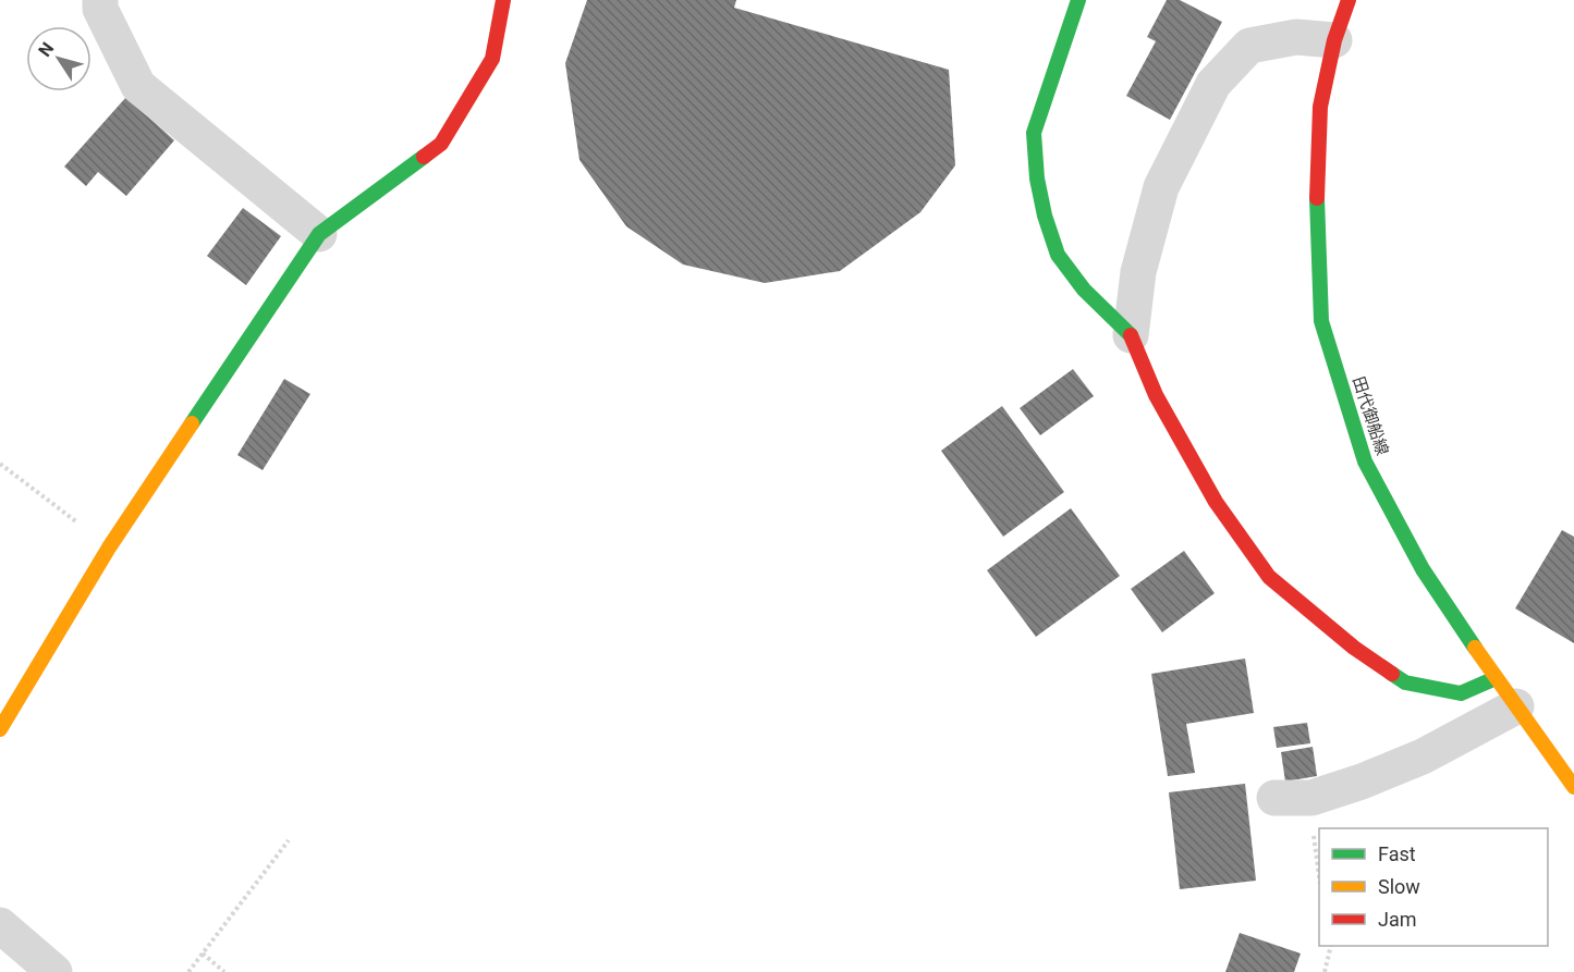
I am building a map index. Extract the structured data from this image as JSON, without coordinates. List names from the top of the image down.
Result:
{
  "streets": {
    "street": ["田代御船線"]
  },
  "legend": ["Fast", "Slow", "Jam"],
  "north": "top left"
}
